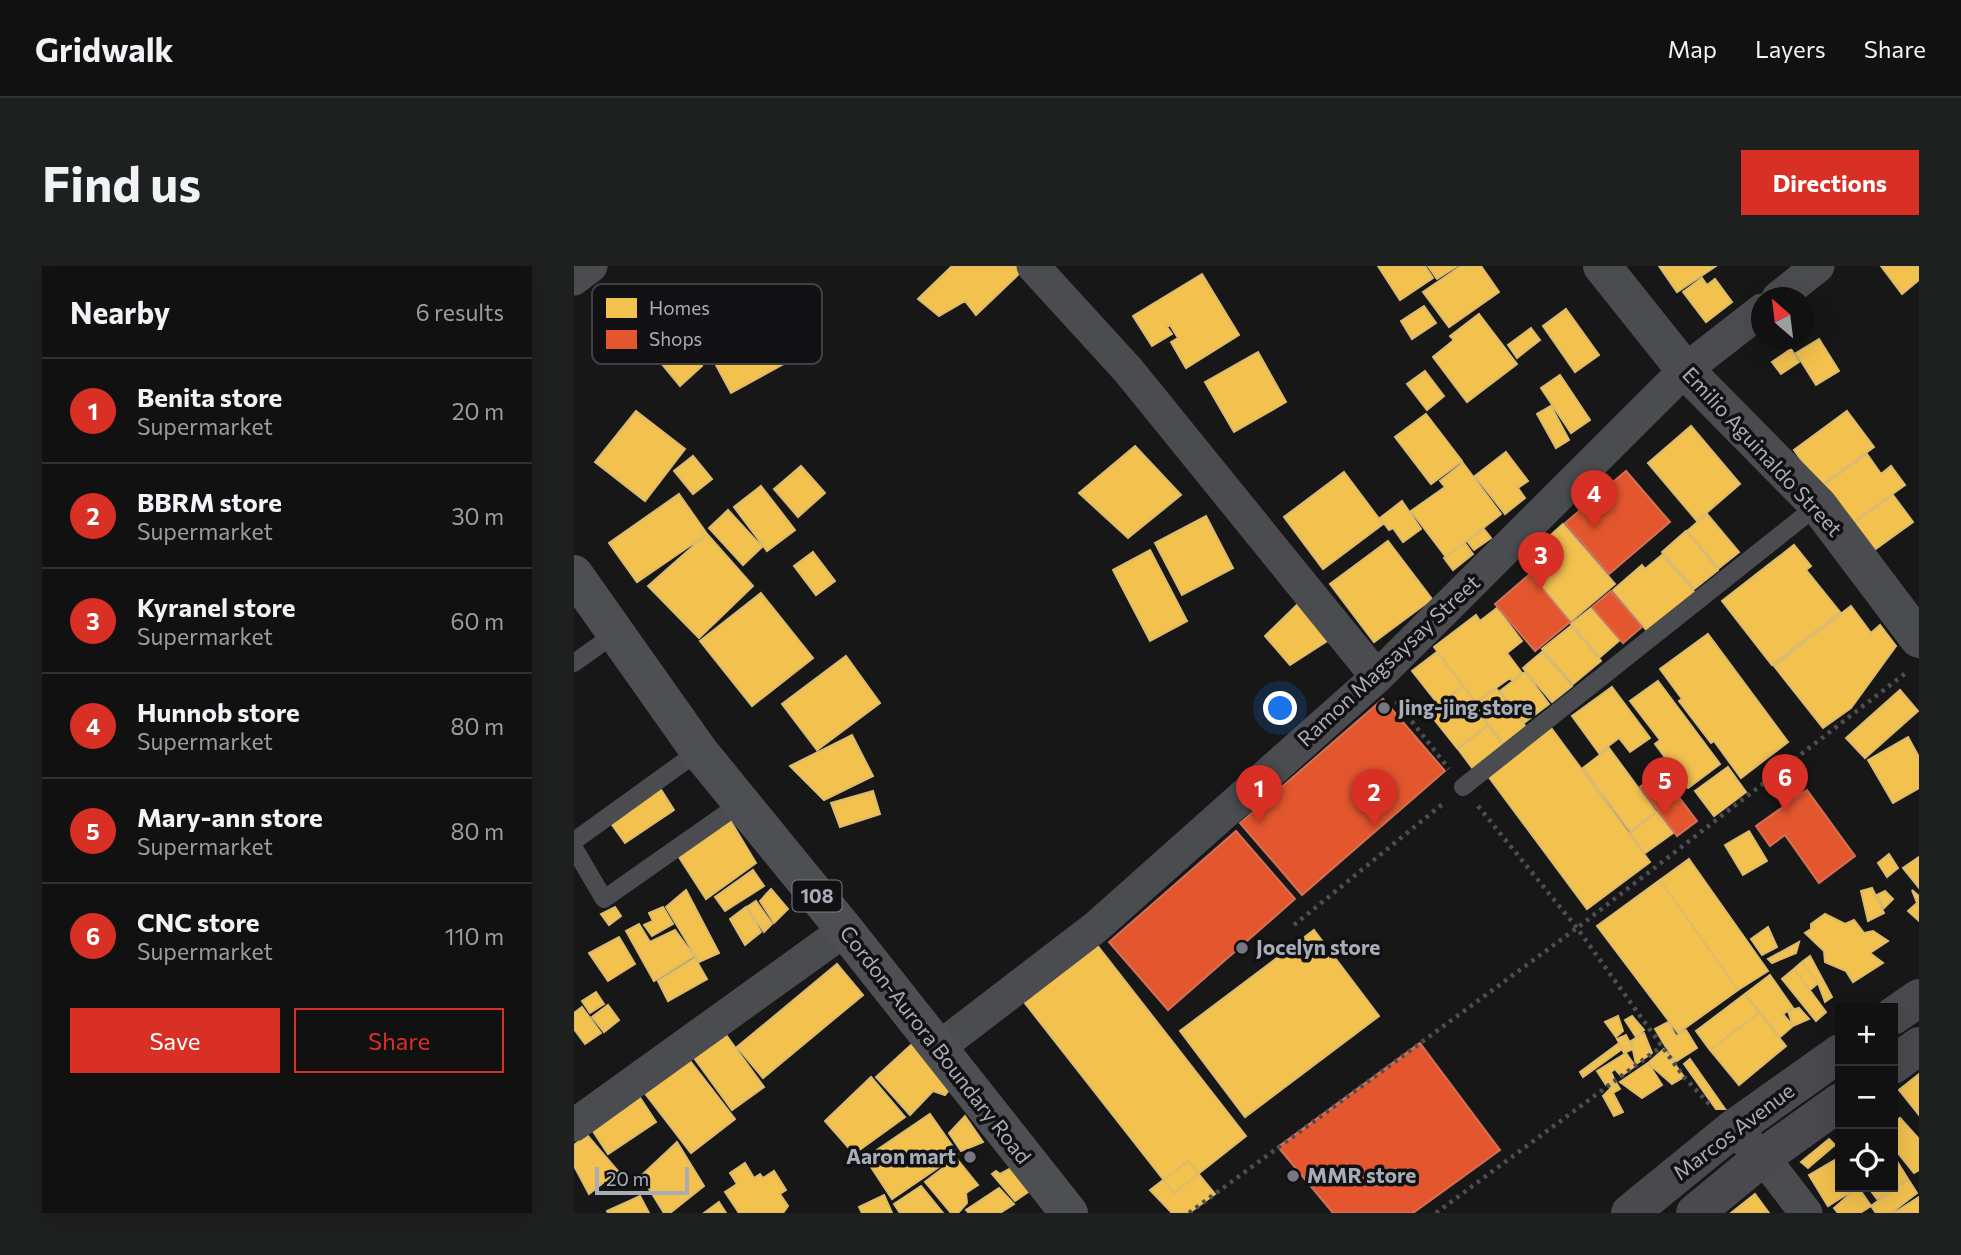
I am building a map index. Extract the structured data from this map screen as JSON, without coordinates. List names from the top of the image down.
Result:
{
  "streets": {
    "main road": ["108", "Cordon-Aurora Boundary Road", "Marcos Avenue"],
    "street": ["Emilio Aguinaldo Street", "Ramon Magsaysay Street"]
  },
  "crossings": [
    ["Emilio Aguinaldo Street", "Ramon Magsaysay Street"],
    ["Ramon Magsaysay Street", "Cordon-Aurora Boundary Road"]
  ],
  "places": [
    "Jing-jing store",
    "Jocelyn store",
    "Aaron mart",
    "MMR store"
  ],
  "legend": ["Homes", "Shops"],
  "scale_bar": "20 m",
  "north": "top left",
  "page": {
    "header": "Gridwalk",
    "nav": ["Map", "Layers", "Share"],
    "buttons": [
      "Directions",
      ["Save", "Share"]
    ],
    "title": "Find us",
    "heading": ["Nearby", "6 results"],
    "list": [
      {
        "mark": "1",
        "name": "Benita store",
        "note": "Supermarket",
        "value": "20 m"
      },
      {
        "mark": "2",
        "name": "BBRM store",
        "note": "Supermarket",
        "value": "30 m"
      },
      {
        "mark": "3",
        "name": "Kyranel store",
        "note": "Supermarket",
        "value": "60 m"
      },
      {
        "mark": "4",
        "name": "Hunnob store",
        "note": "Supermarket",
        "value": "80 m"
      },
      {
        "mark": "5",
        "name": "Mary-ann store",
        "note": "Supermarket",
        "value": "80 m"
      },
      {
        "mark": "6",
        "name": "CNC store",
        "note": "Supermarket",
        "value": "110 m"
      }
    ],
    "pins": [
      "4",
      "3",
      "6",
      "5",
      "1",
      "2"
    ],
    "map_buttons": ["+", "−"],
    "scale": "20 m"
  }
}
